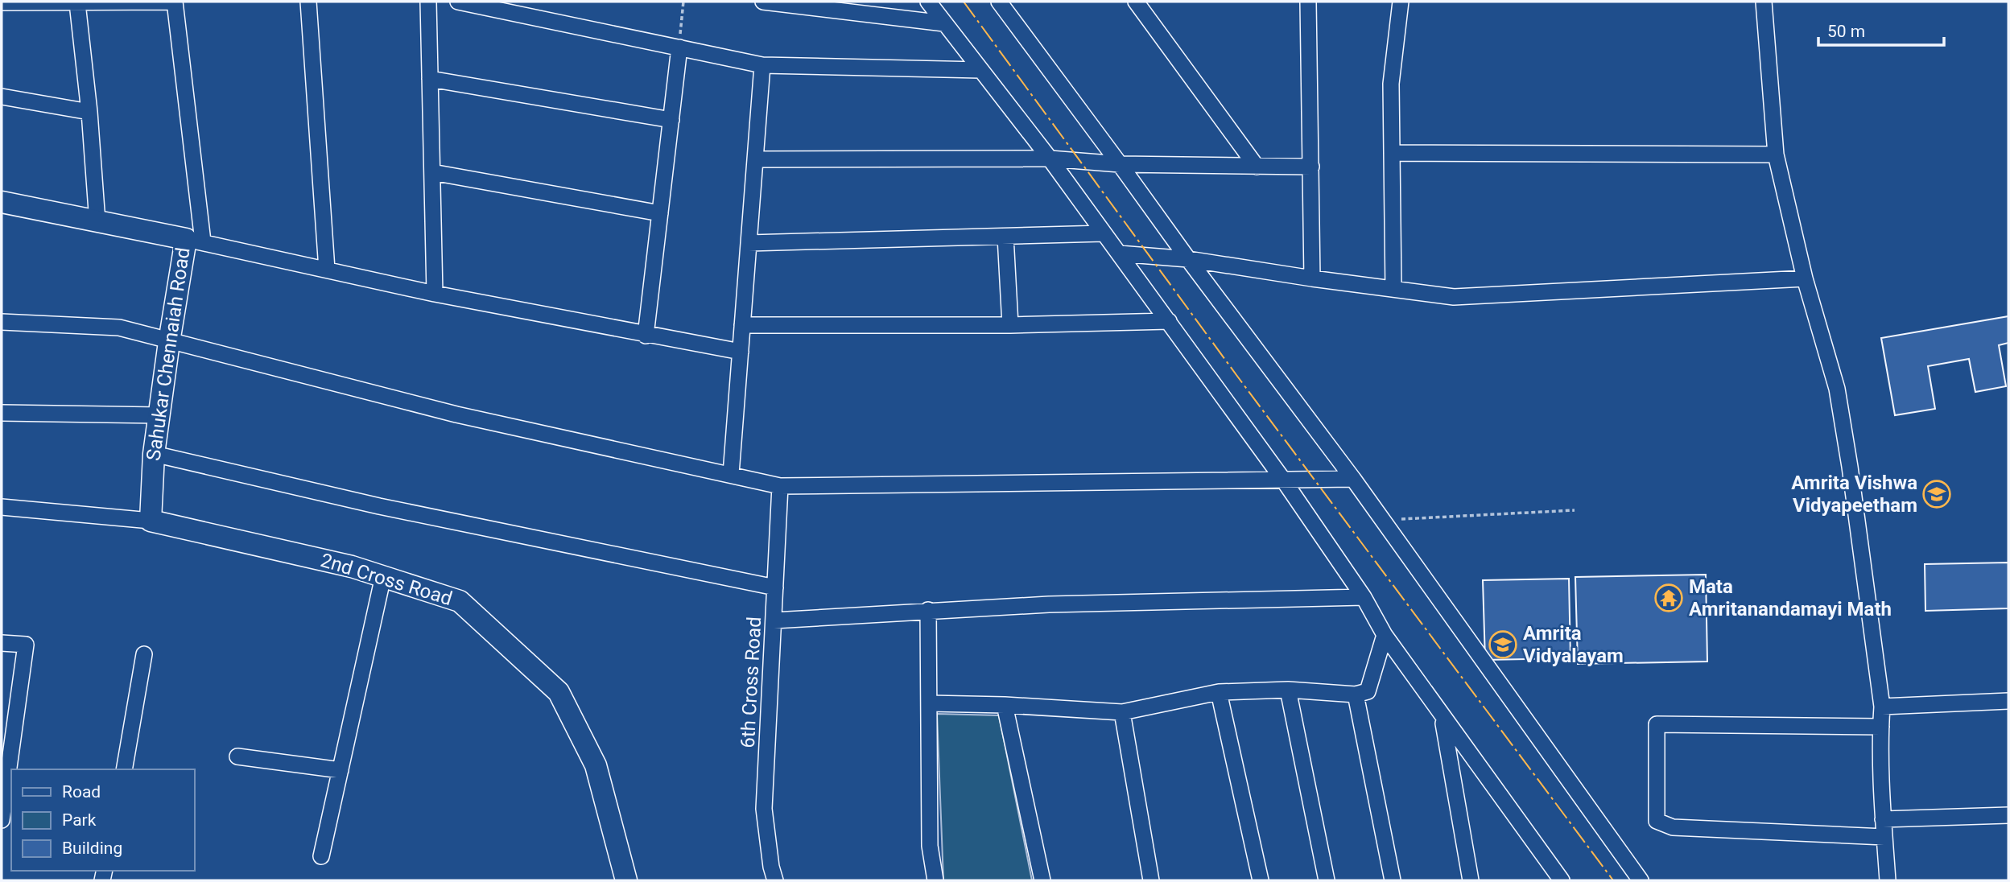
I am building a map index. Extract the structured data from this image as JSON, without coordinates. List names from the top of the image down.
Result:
{
  "streets": {
    "street": ["Sahukar Chennaiah Road", "2nd Cross Road", "6th Cross Road"]
  },
  "crossings": [
    ["Sahukar Chennaiah Road", "2nd Cross Road"]
  ],
  "places": {
    "school or university": ["Amrita Vishwa Vidyapeetham", "Amrita Vidyalayam"],
    "temple": ["Mata Amritanandamayi Math"]
  },
  "legend": ["Road", "Park", "Building"],
  "scale_bar": "50 m"
}
